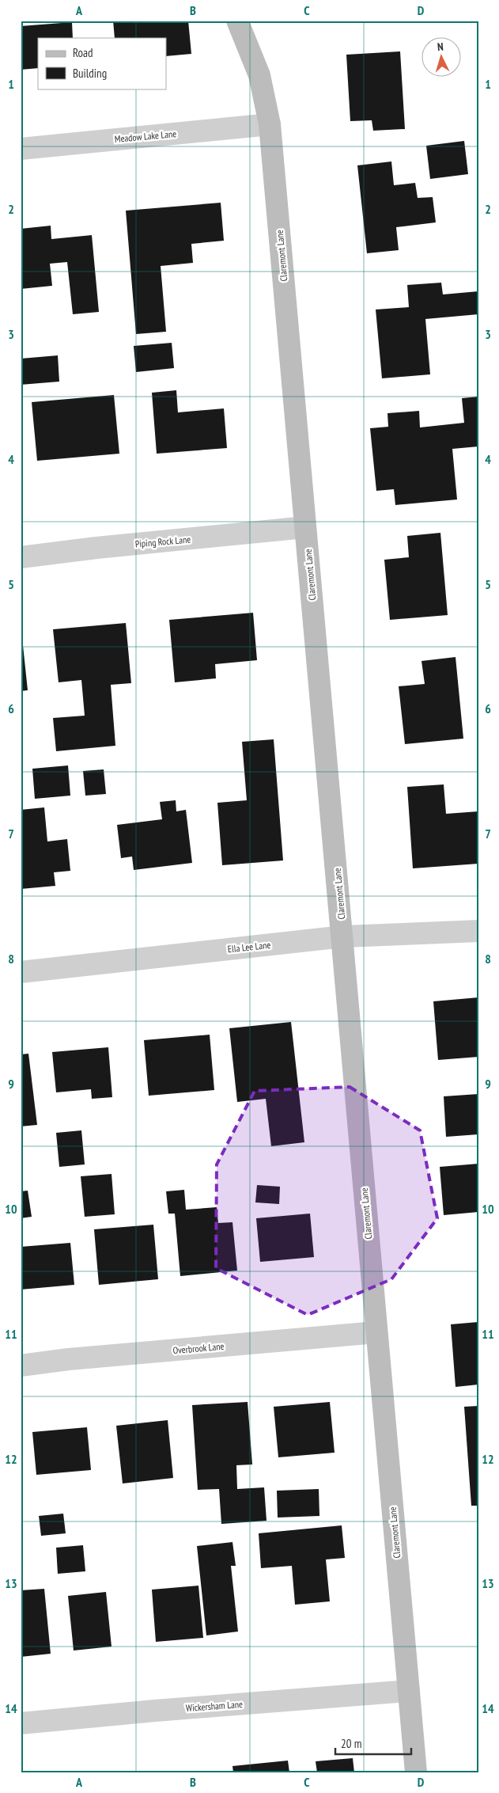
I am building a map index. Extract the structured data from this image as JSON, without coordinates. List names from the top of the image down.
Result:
{
  "streets": {
    "street": [
      "Meadow Lake Lane",
      "Claremont Lane",
      "Piping Rock Lane",
      "Ella Lee Lane",
      "Overbrook Lane",
      "Wickersham Lane"
    ]
  },
  "crossings": [
    ["Meadow Lake Lane", "Claremont Lane"],
    ["Claremont Lane", "Piping Rock Lane"],
    ["Claremont Lane", "Ella Lee Lane"],
    ["Claremont Lane", "Overbrook Lane"],
    ["Claremont Lane", "Wickersham Lane"]
  ],
  "legend": ["Road", "Building"],
  "scale_bar": "20 m",
  "north": "top",
  "grid": {
    "columns": [
      "A",
      "B",
      "C",
      "D"
    ],
    "rows": [
      "1",
      "2",
      "3",
      "4",
      "5",
      "6",
      "7",
      "8",
      "9",
      "10",
      "11",
      "12",
      "13",
      "14"
    ]
  }
}
